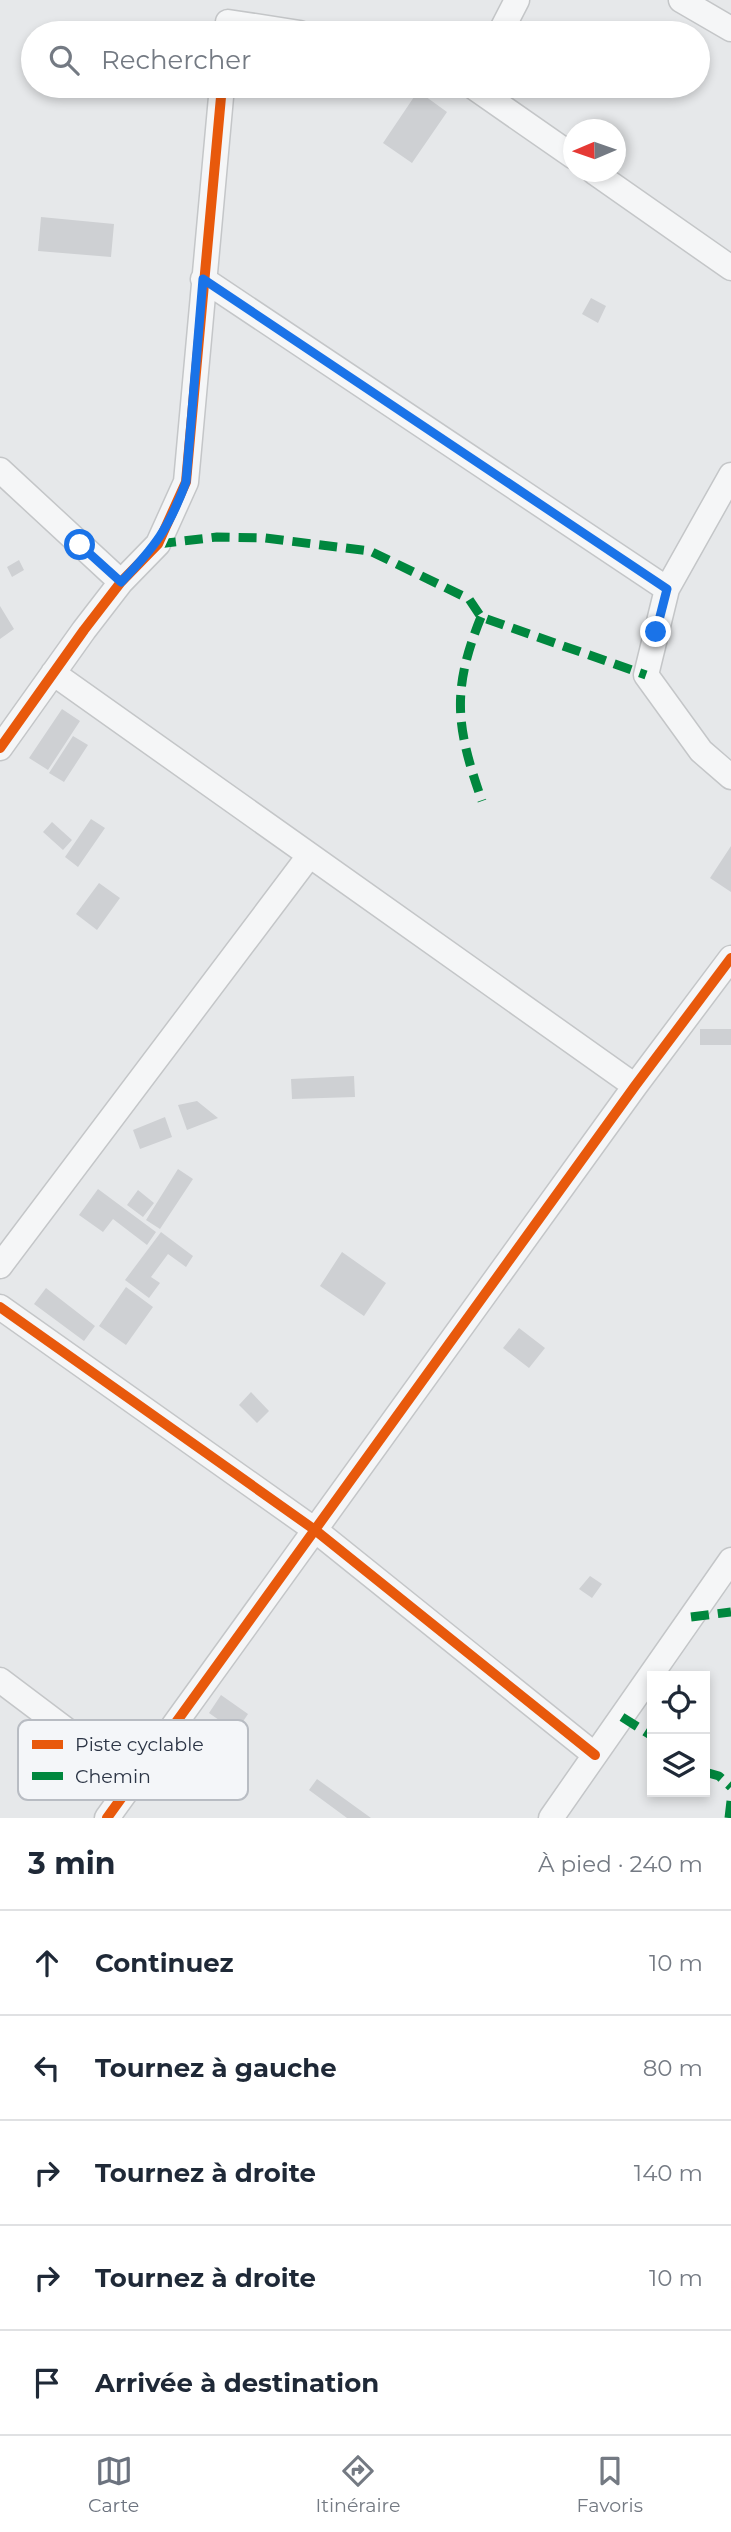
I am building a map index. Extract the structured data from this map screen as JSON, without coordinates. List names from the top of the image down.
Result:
{
  "legend": ["Piste cyclable", "Chemin"],
  "north": "left",
  "page": {
    "search": "Rechercher",
    "heading": ["3 min", "À pied · 240 m"],
    "list": [
      ["Continuez", "10 m"],
      ["Tournez à gauche", "80 m"],
      ["Tournez à droite", "140 m"],
      ["Tournez à droite", "10 m"],
      "Arrivée à destination"
    ],
    "nav": ["Carte", "Itinéraire", "Favoris"]
  }
}
